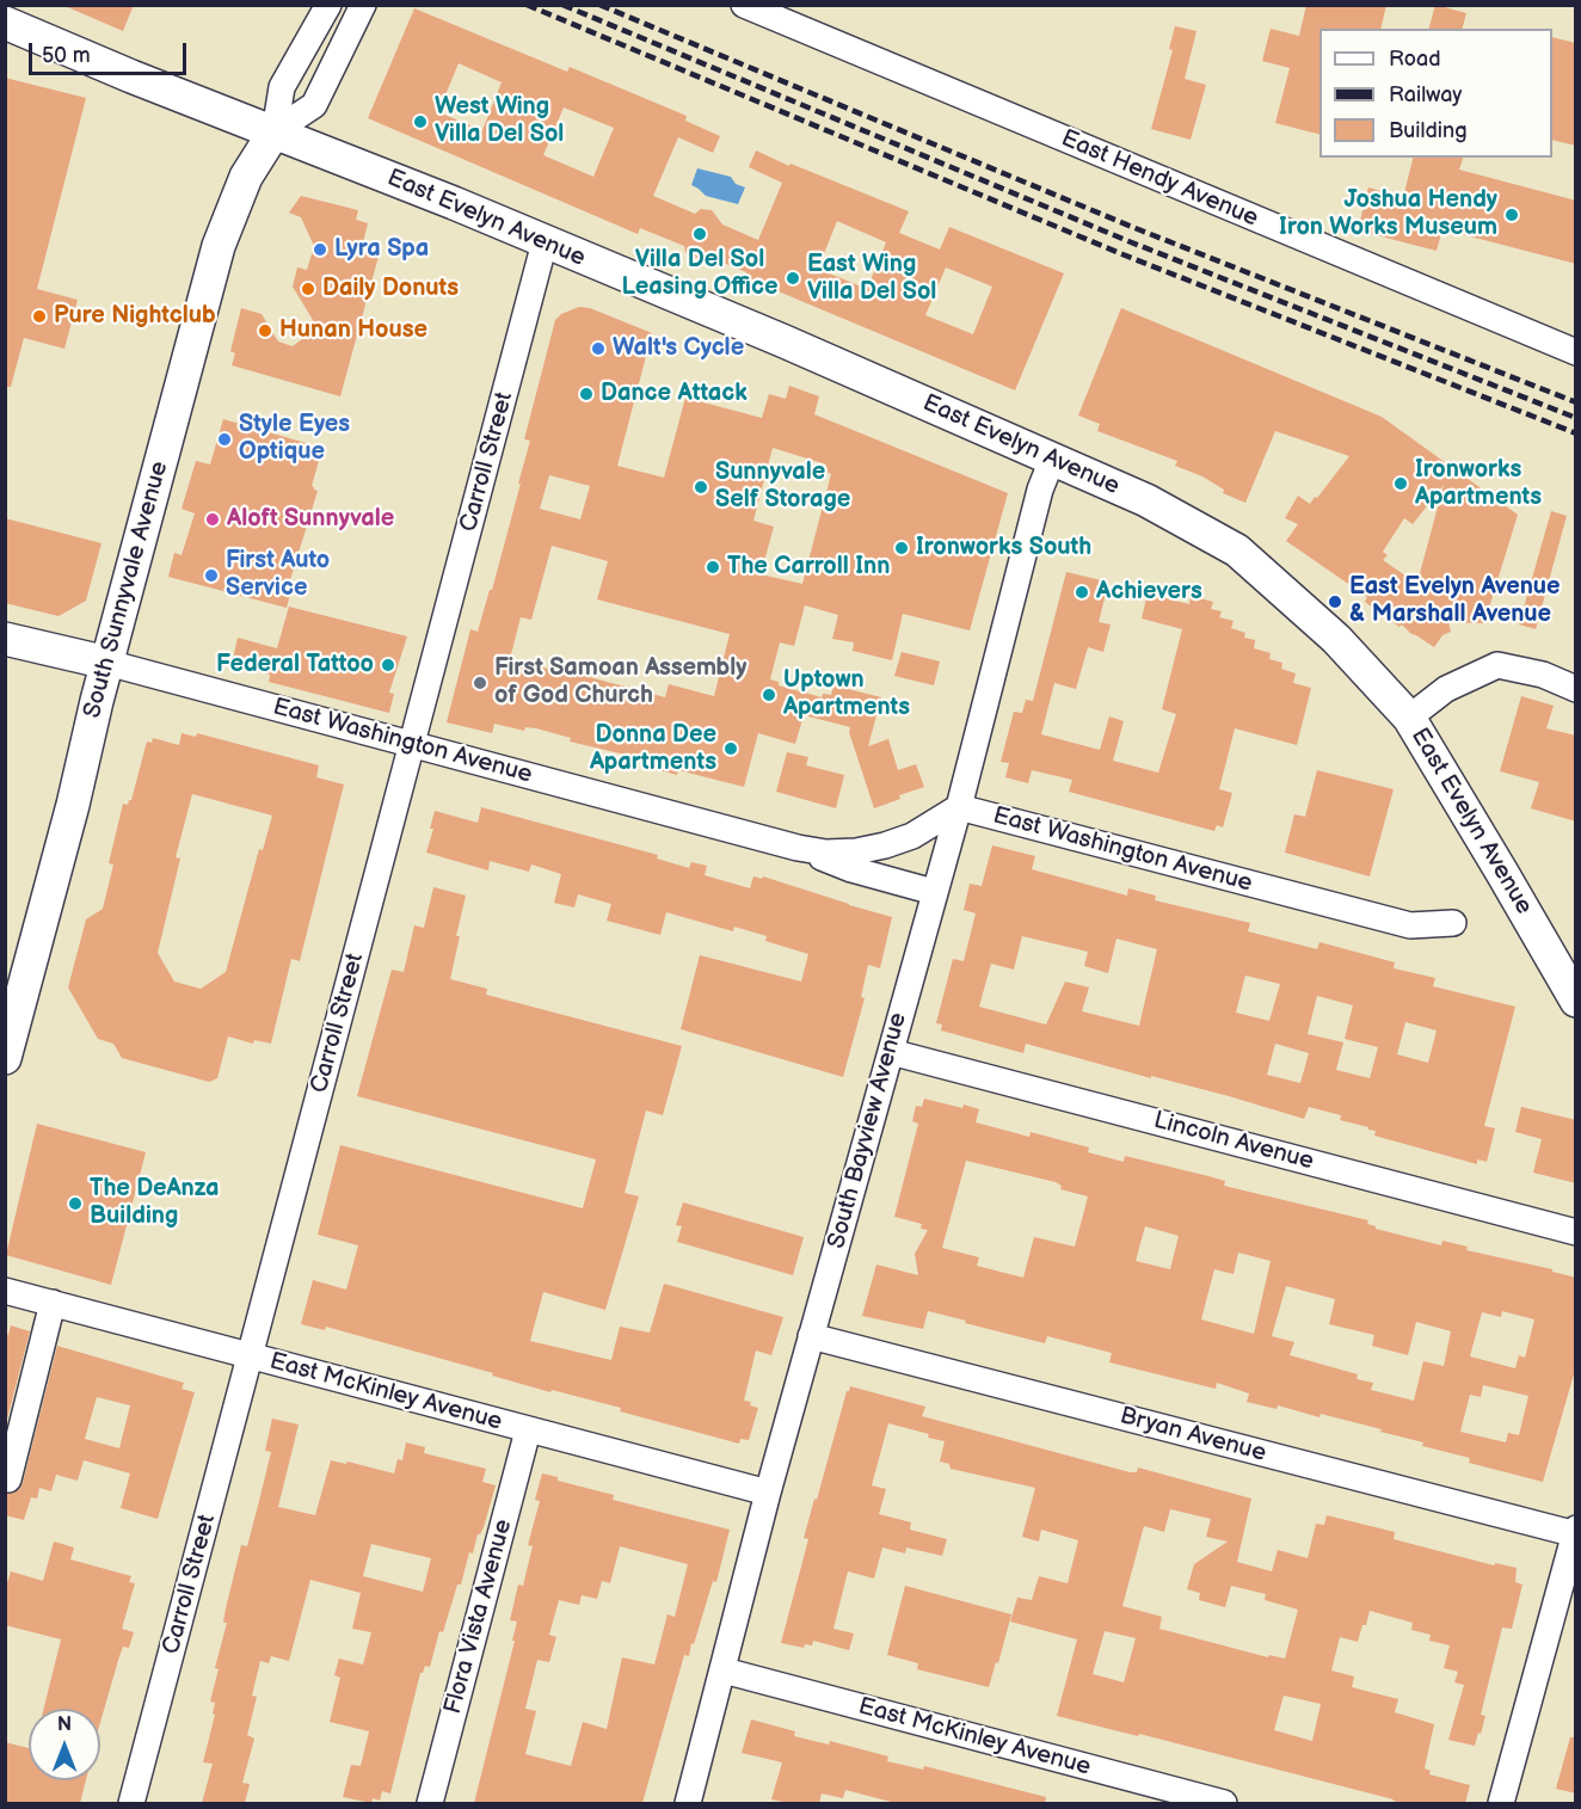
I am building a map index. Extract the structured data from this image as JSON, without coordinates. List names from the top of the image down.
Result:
{
  "streets": {
    "main road": ["East Evelyn Avenue", "South Sunnyvale Avenue", "East Washington Avenue"],
    "street": [
      "East Hendy Avenue",
      "Carroll Street",
      "South Bayview Avenue",
      "Lincoln Avenue",
      "East McKinley Avenue",
      "Bryan Avenue",
      "Flora Vista Avenue"
    ]
  },
  "crossings": [
    ["East Evelyn Avenue", "Carroll Street"],
    ["East Evelyn Avenue", "South Sunnyvale Avenue"],
    ["East Evelyn Avenue", "South Bayview Avenue"],
    ["Carroll Street", "East Washington Avenue"],
    ["Carroll Street", "East McKinley Avenue"],
    ["South Sunnyvale Avenue", "East Washington Avenue"],
    ["East Washington Avenue", "South Bayview Avenue"],
    ["South Bayview Avenue", "Lincoln Avenue"],
    ["South Bayview Avenue", "East McKinley Avenue"],
    ["South Bayview Avenue", "Bryan Avenue"],
    ["East McKinley Avenue", "Flora Vista Avenue"]
  ],
  "places": [
    "West Wing Villa Del Sol",
    "Joshua Hendy Iron Works Museum",
    "Villa Del Sol Leasing Office",
    "Lyra Spa",
    "East Wing Villa Del Sol",
    "Daily Donuts",
    "Pure Nightclub",
    "Hunan House",
    "Walt's Cycle",
    "Dance Attack",
    "Style Eyes Optique",
    "Ironworks Apartments",
    "Sunnyvale Self Storage",
    "Aloft Sunnyvale",
    "Ironworks South",
    "The Carroll Inn",
    "First Auto Service",
    "Achievers",
    "East Evelyn Avenue & Marshall Avenue",
    "Federal Tattoo",
    "First Samoan Assembly of God Church",
    "Uptown Apartments",
    "Donna Dee Apartments",
    "The DeAnza Building"
  ],
  "legend": ["Road", "Railway", "Building"],
  "scale_bar": "50 m",
  "north": "top"
}
